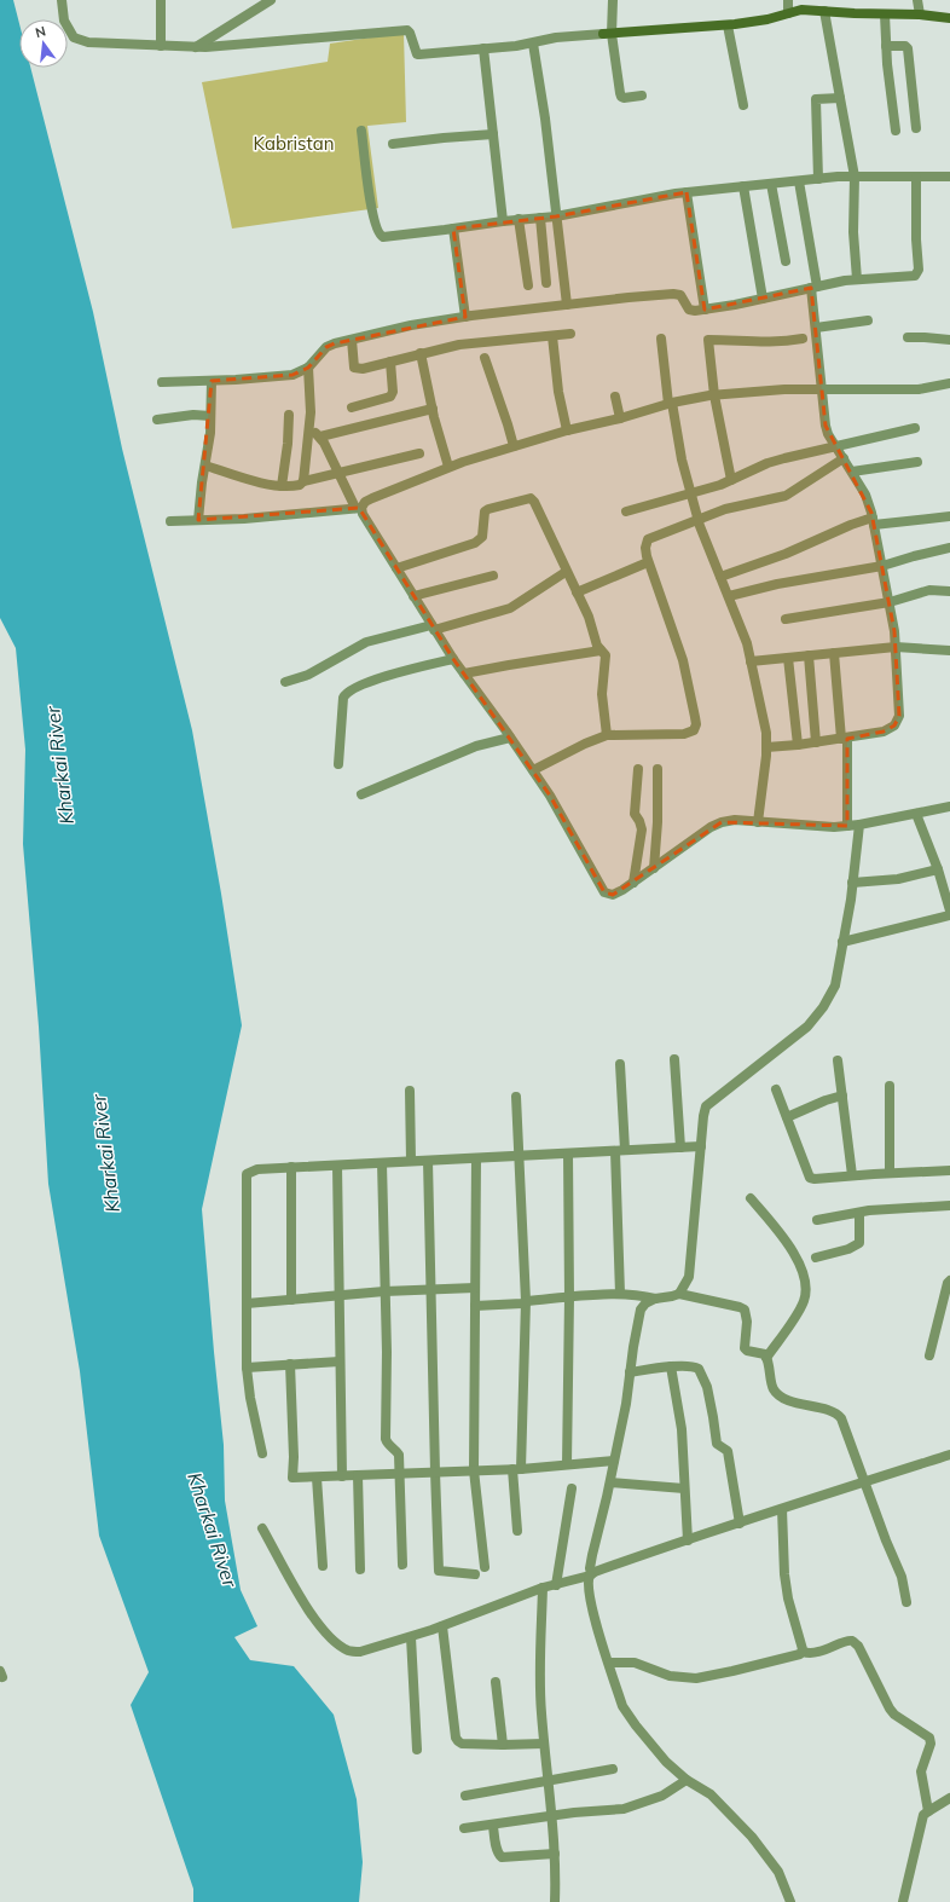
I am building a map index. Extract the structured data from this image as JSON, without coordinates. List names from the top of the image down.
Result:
{
  "water": ["Kharkai River"],
  "parks": ["Kabristan"],
  "north": "top"
}
